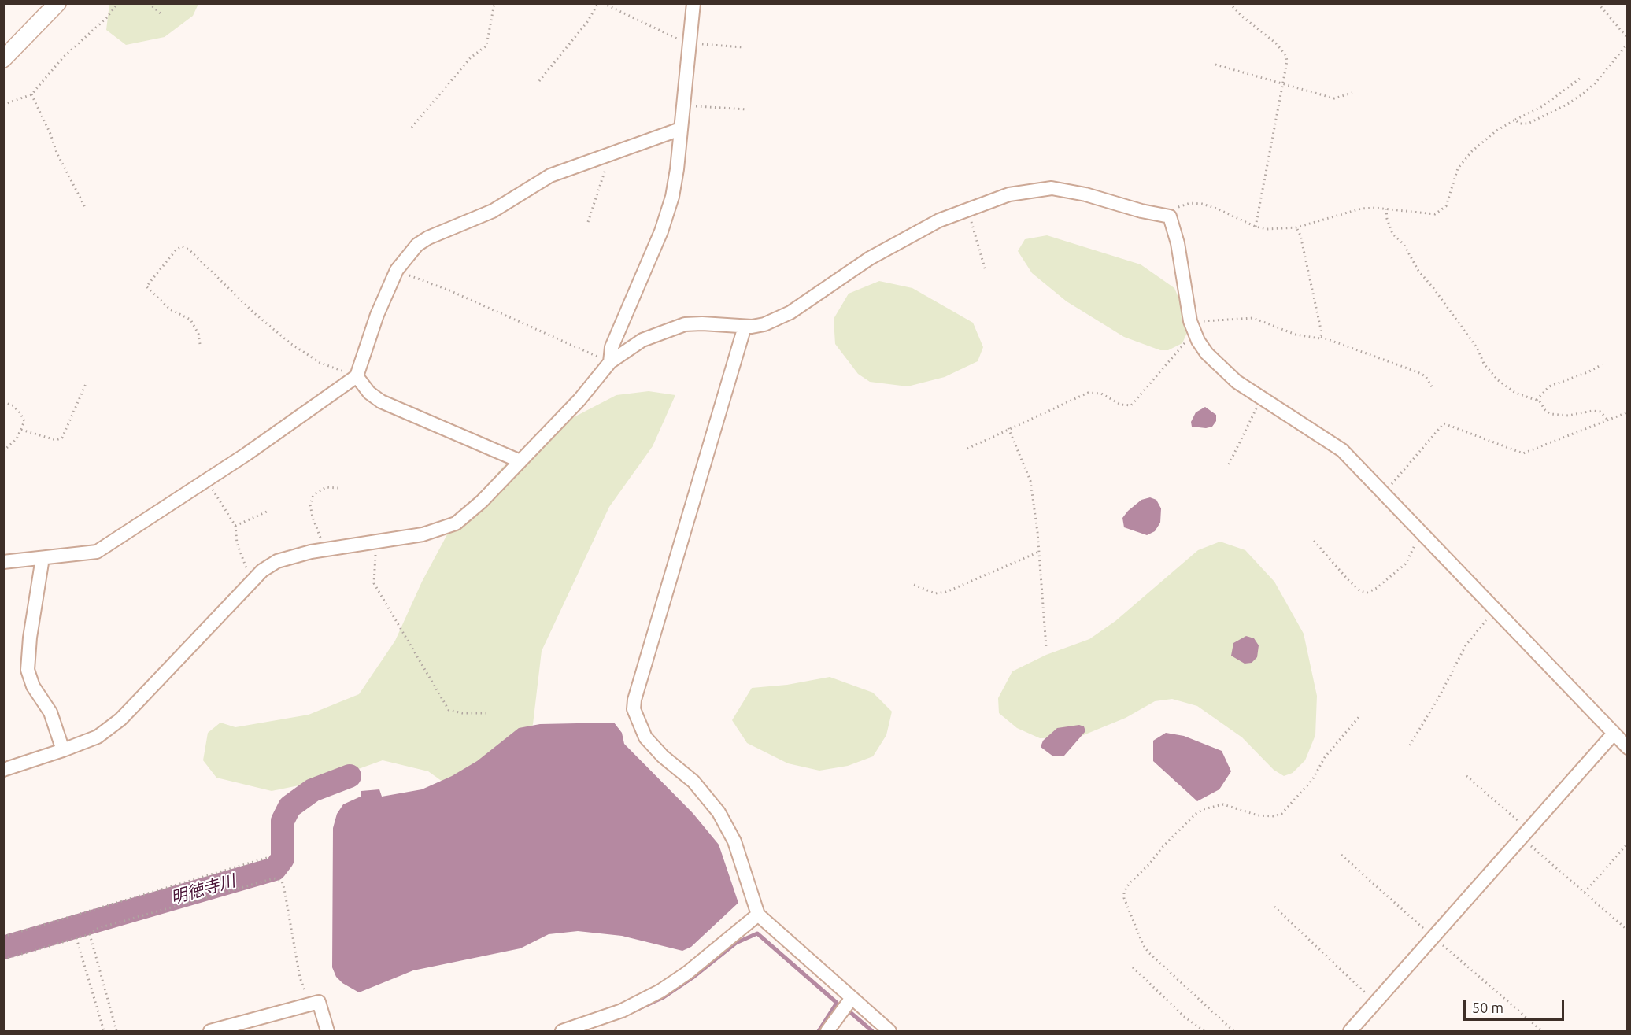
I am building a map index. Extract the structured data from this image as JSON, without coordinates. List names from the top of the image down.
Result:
{
  "water": ["明徳寺川"],
  "scale_bar": "50 m"
}
